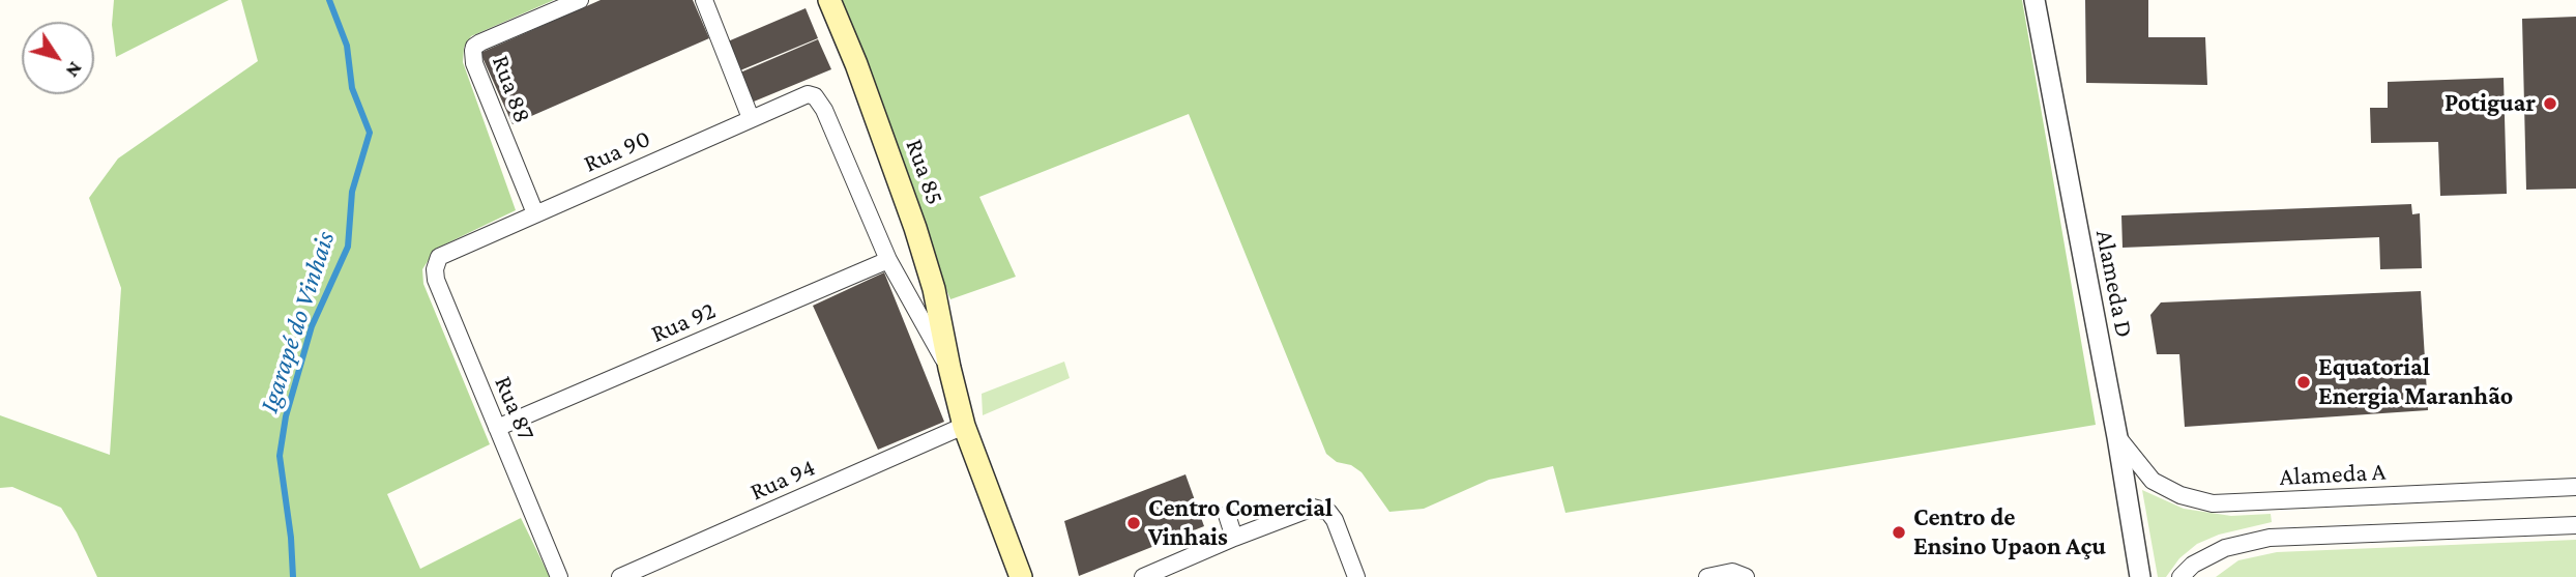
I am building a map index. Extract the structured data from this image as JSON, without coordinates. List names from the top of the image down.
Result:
{
  "streets": {
    "main road": ["Rua 85"],
    "street": [
      "Rua 88",
      "Rua 90",
      "Alameda D",
      "Rua 92",
      "Rua 87",
      "Alameda A",
      "Rua 94"
    ]
  },
  "crossings": [
    ["Rua 88", "Rua 90"],
    ["Rua 90", "Rua 85"],
    ["Rua 90", "Rua 87"],
    ["Rua 85", "Rua 92"],
    ["Rua 85", "Rua 94"],
    ["Alameda D", "Alameda A"],
    ["Rua 92", "Rua 87"]
  ],
  "water": ["Igarapé do Vinhais"],
  "places": [
    "Potiguar",
    "Equatorial Energia Maranhão",
    "Centro Comercial Vinhais",
    "Centro de Ensino Upaon Açu"
  ],
  "north": "bottom right"
}
